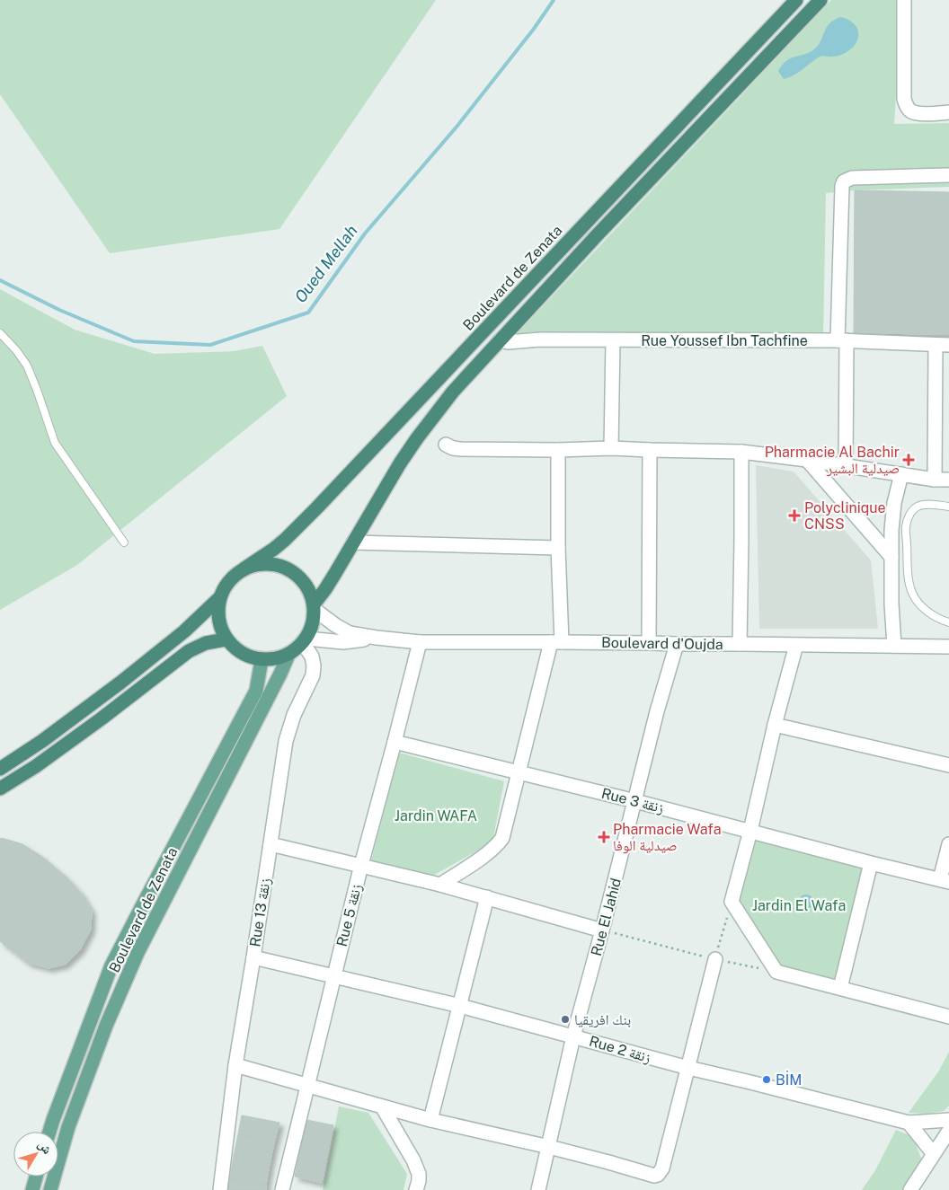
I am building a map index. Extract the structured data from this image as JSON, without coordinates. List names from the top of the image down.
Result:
{
  "streets": {
    "highway": ["Boulevard de Zenata"],
    "street": [
      "Rue Youssef Ibn Tachfine",
      "Boulevard d'Oujda",
      "Rue 3 زنقة",
      "Rue 13 زنقة",
      "Rue 5 زنقة",
      "Rue El Jahid",
      "Rue 2 زنقة"
    ]
  },
  "crossings": [
    ["Boulevard de Zenata", "Boulevard d'Oujda"],
    ["Boulevard de Zenata", "Rue 13 زنقة"],
    ["Boulevard d'Oujda", "Rue 13 زنقة"],
    ["Boulevard d'Oujda", "Rue 5 زنقة"],
    ["Boulevard d'Oujda", "Rue El Jahid"],
    ["Rue 3 زنقة", "Rue 5 زنقة"],
    ["Rue 3 زنقة", "Rue El Jahid"],
    ["Rue 13 زنقة", "Rue 2 زنقة"],
    ["Rue 5 زنقة", "Rue 2 زنقة"],
    ["Rue El Jahid", "Rue 2 زنقة"]
  ],
  "water": ["Oued Mellah"],
  "parks": ["Jardin WAFA", "Jardin El Wafa"],
  "places": {
    "health": ["Pharmacie Al Bachir صيدلية البشير", "Polyclinique CNSS", "Pharmacie Wafa صيدلية الوفا"],
    "other": ["بنك افريقيا", "BİM"]
  },
  "north": "top right"
}
